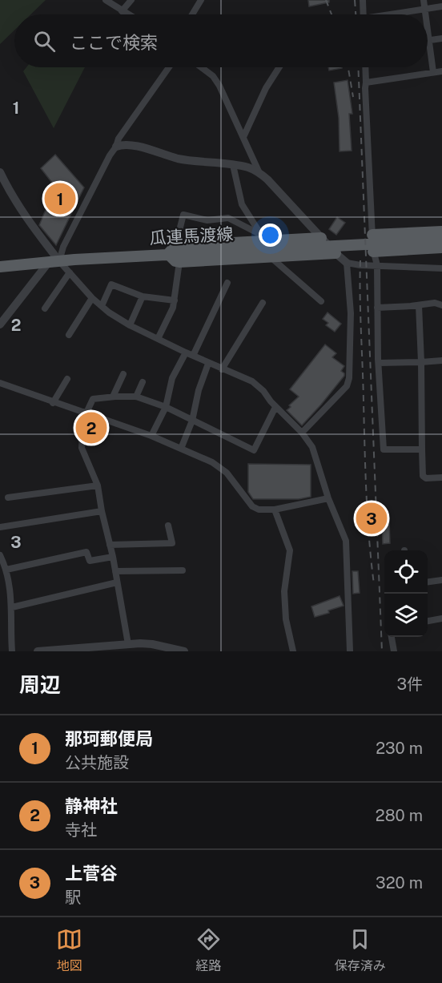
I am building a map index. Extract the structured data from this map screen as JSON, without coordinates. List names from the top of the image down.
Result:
{
  "streets": {
    "main road": ["瓜連馬渡線"]
  },
  "page": {
    "search": "ここで検索",
    "pins": ["1", "2", "3"],
    "heading": ["周辺", "3件"],
    "list": [
      {
        "mark": "1",
        "name": "那珂郵便局",
        "note": "公共施設",
        "value": "230 m"
      },
      {
        "mark": "2",
        "name": "静神社",
        "note": "寺社",
        "value": "280 m"
      },
      {
        "mark": "3",
        "name": "上菅谷",
        "note": "駅",
        "value": "320 m"
      }
    ],
    "nav": ["地図", "経路", "保存済み"]
  },
  "grid": {
    "rows": ["1", "2", "3"]
  }
}
